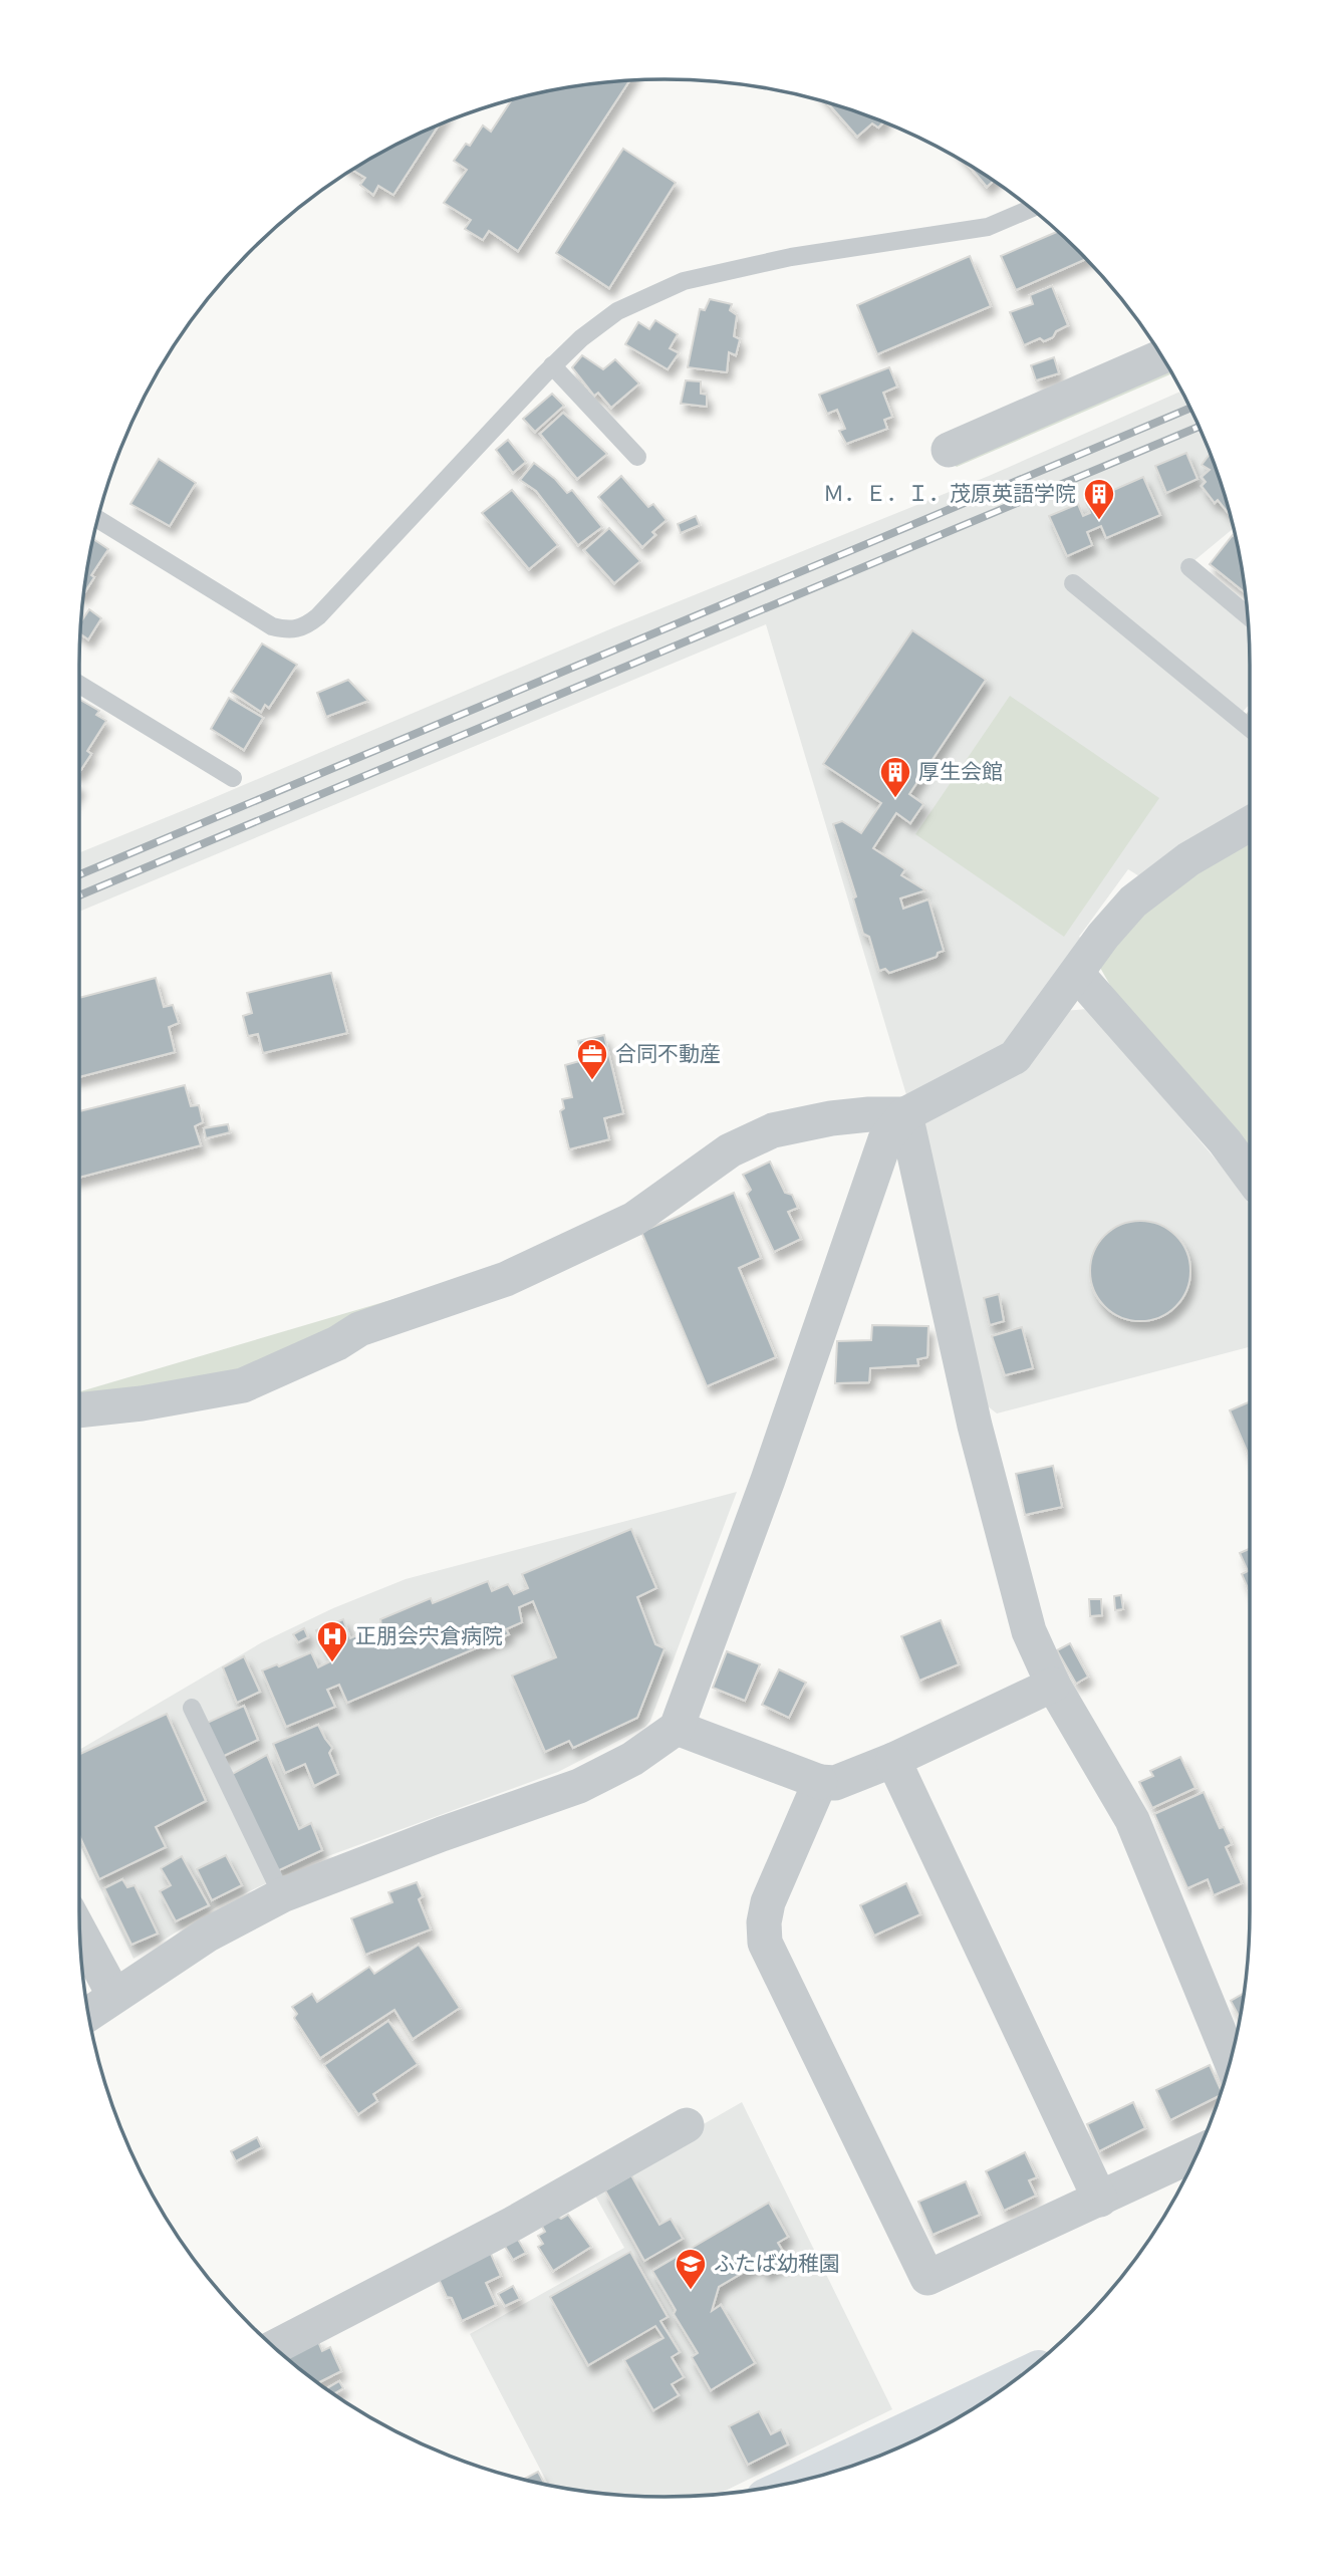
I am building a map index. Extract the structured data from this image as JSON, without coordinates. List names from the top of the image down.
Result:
{
  "places": {
    "building": ["Ｍ．Ｅ．Ｉ．茂原英語学院", "厚生会館"],
    "office": ["合同不動産"],
    "hospital": ["正朋会宍倉病院"],
    "school or university": ["ふたば幼稚園"]
  }
}
